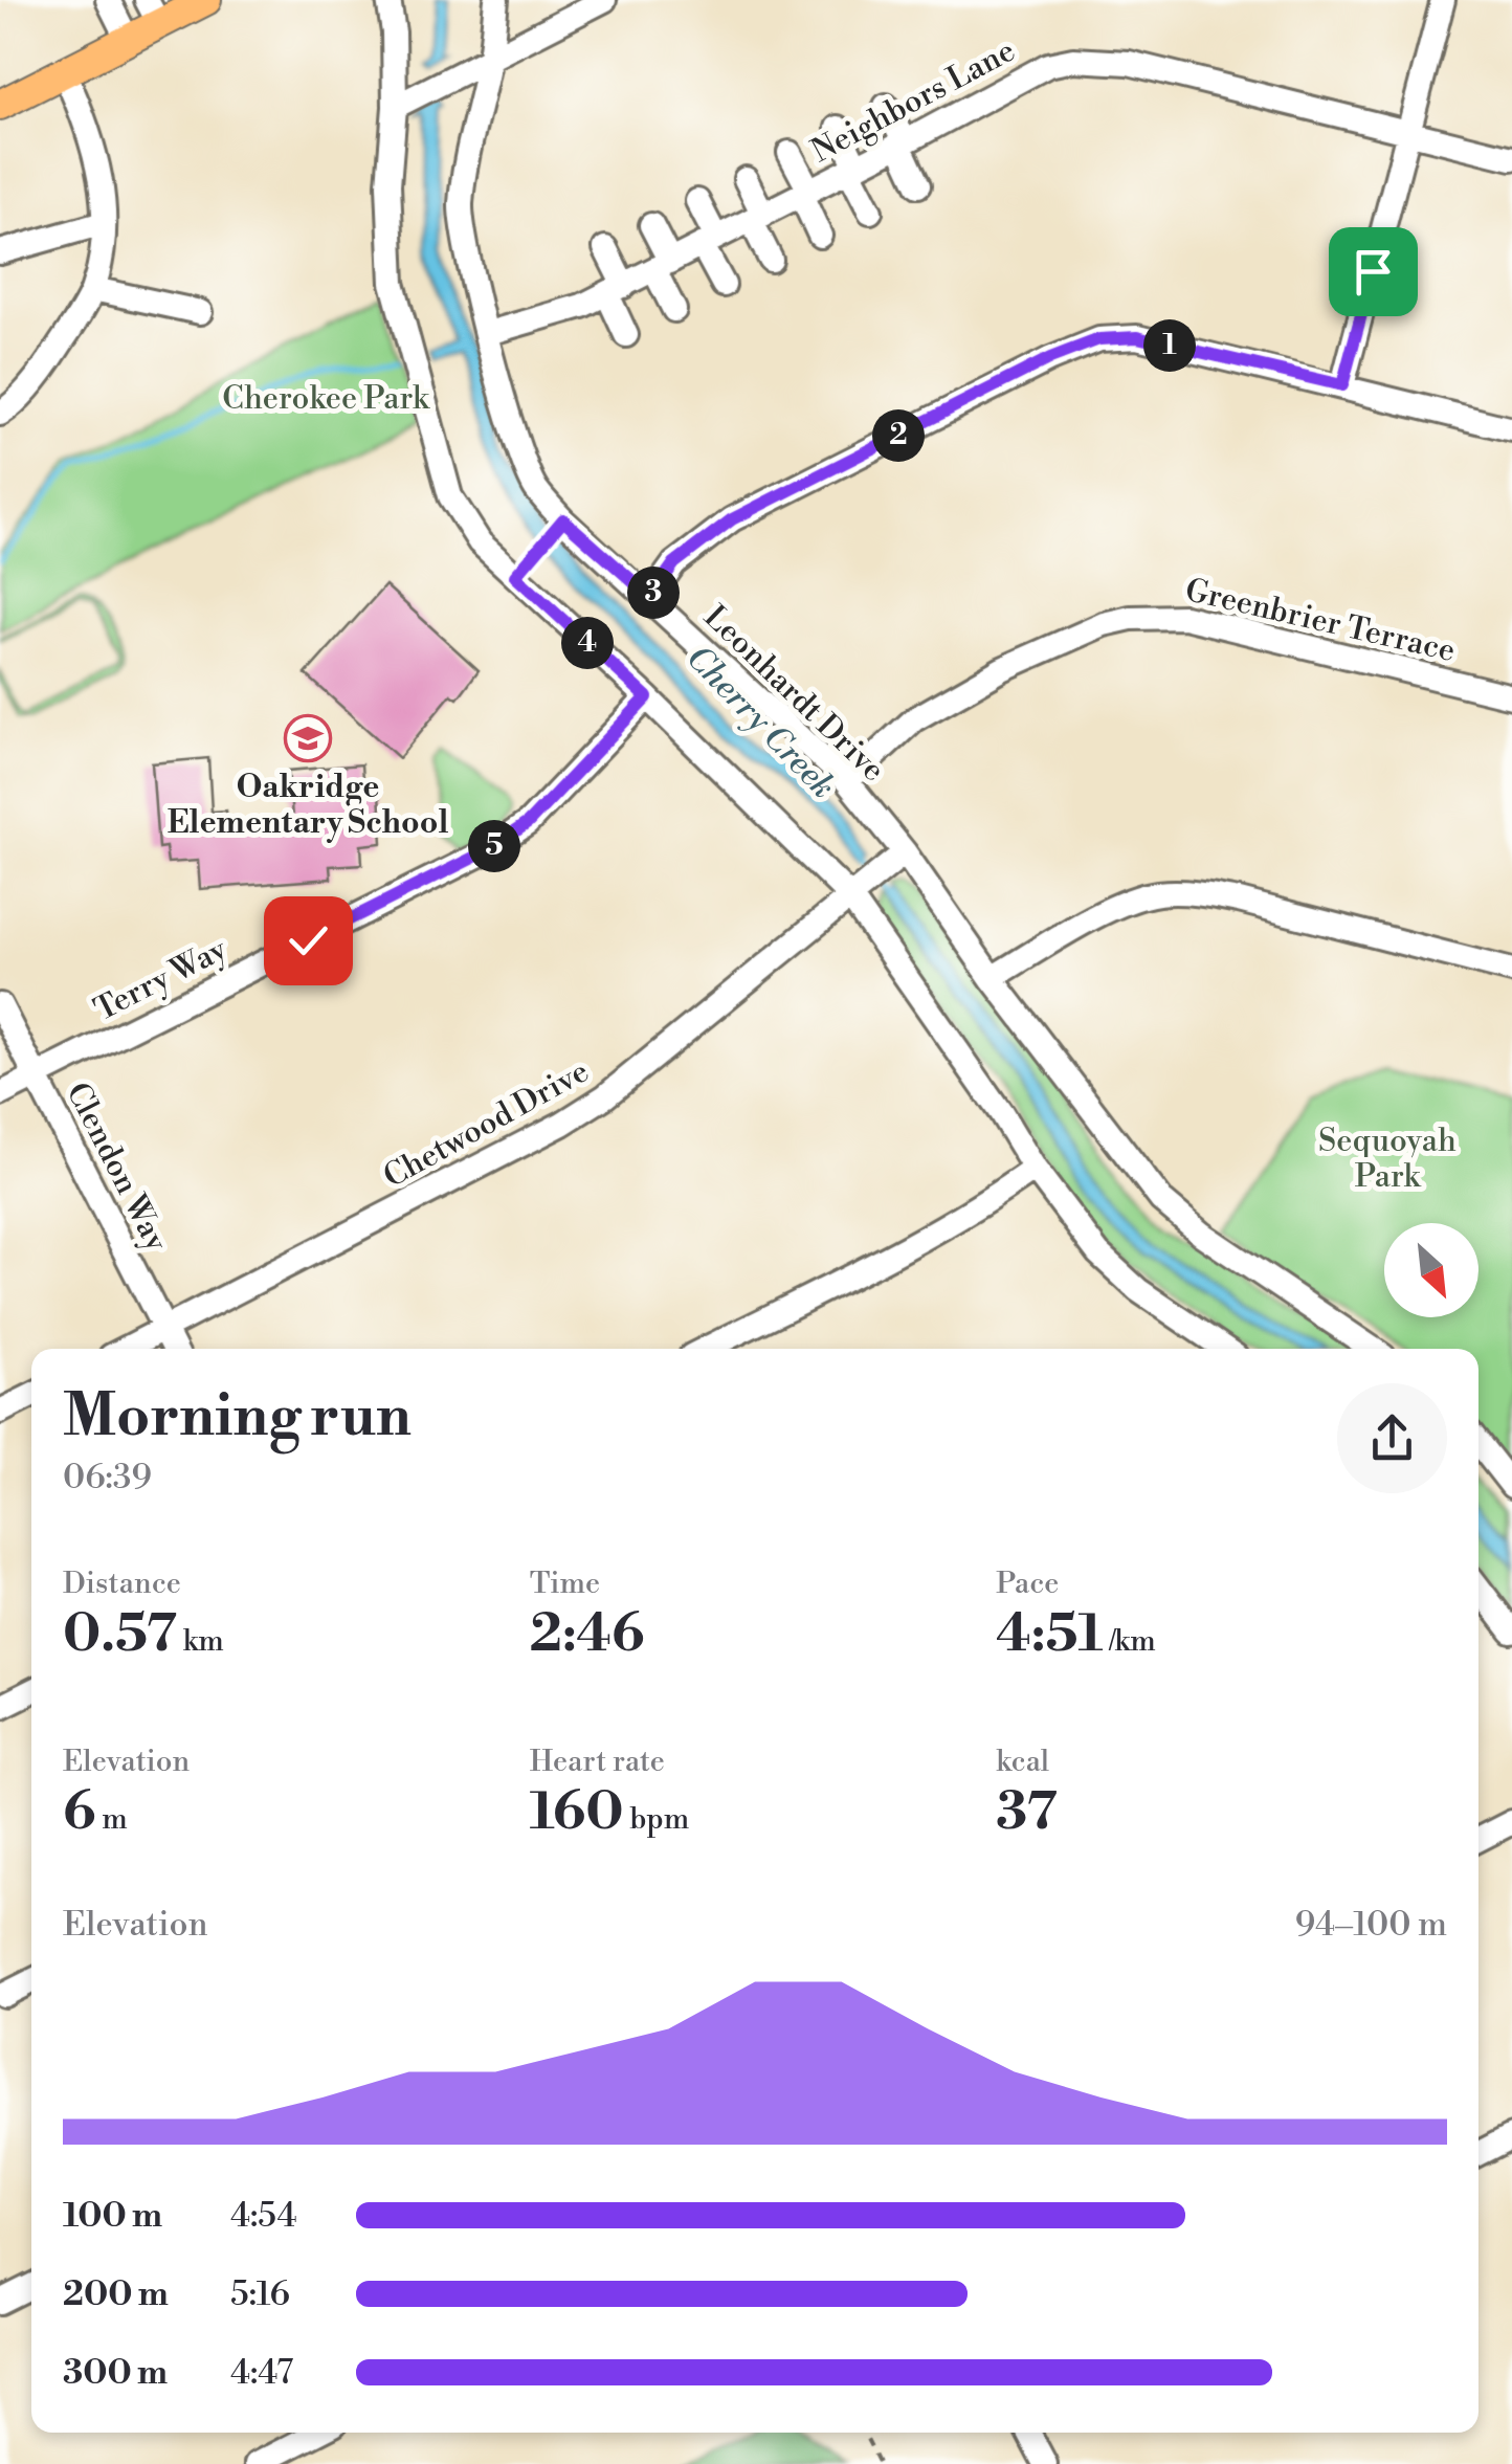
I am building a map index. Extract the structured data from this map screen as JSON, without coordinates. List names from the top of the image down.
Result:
{
  "streets": {
    "street": [
      "Neighbors Lane",
      "Greenbrier Terrace",
      "Leonhardt Drive",
      "Terry Way",
      "Chetwood Drive",
      "Clendon Way"
    ]
  },
  "crossings": [
    ["Neighbors Lane", "Leonhardt Drive"],
    ["Greenbrier Terrace", "Leonhardt Drive"],
    ["Leonhardt Drive", "Chetwood Drive"],
    ["Terry Way", "Clendon Way"],
    ["Chetwood Drive", "Clendon Way"]
  ],
  "water": ["Cherry Creek"],
  "parks": ["Cherokee Park", "Sequoyah Park"],
  "places": {
    "school or university": ["Oakridge Elementary School"]
  },
  "north": "bottom right",
  "page": {
    "pins": [
      "1",
      "2",
      "3",
      "4",
      "5"
    ],
    "heading": ["Morning run", "06:39"],
    "stats": [
      ["Distance", "0.57 km"],
      ["Time", "2:46"],
      ["Pace", "4:51 /km"],
      ["Elevation", "6 m"],
      ["Heart rate", "160 bpm"],
      ["kcal", "37"]
    ],
    "chart": ["Elevation", "94–100 m"],
    "list": [
      {
        "name": "100 m",
        "note": "4:54"
      },
      {
        "name": "200 m",
        "note": "5:16"
      },
      {
        "name": "300 m",
        "note": "4:47"
      }
    ]
  }
}
